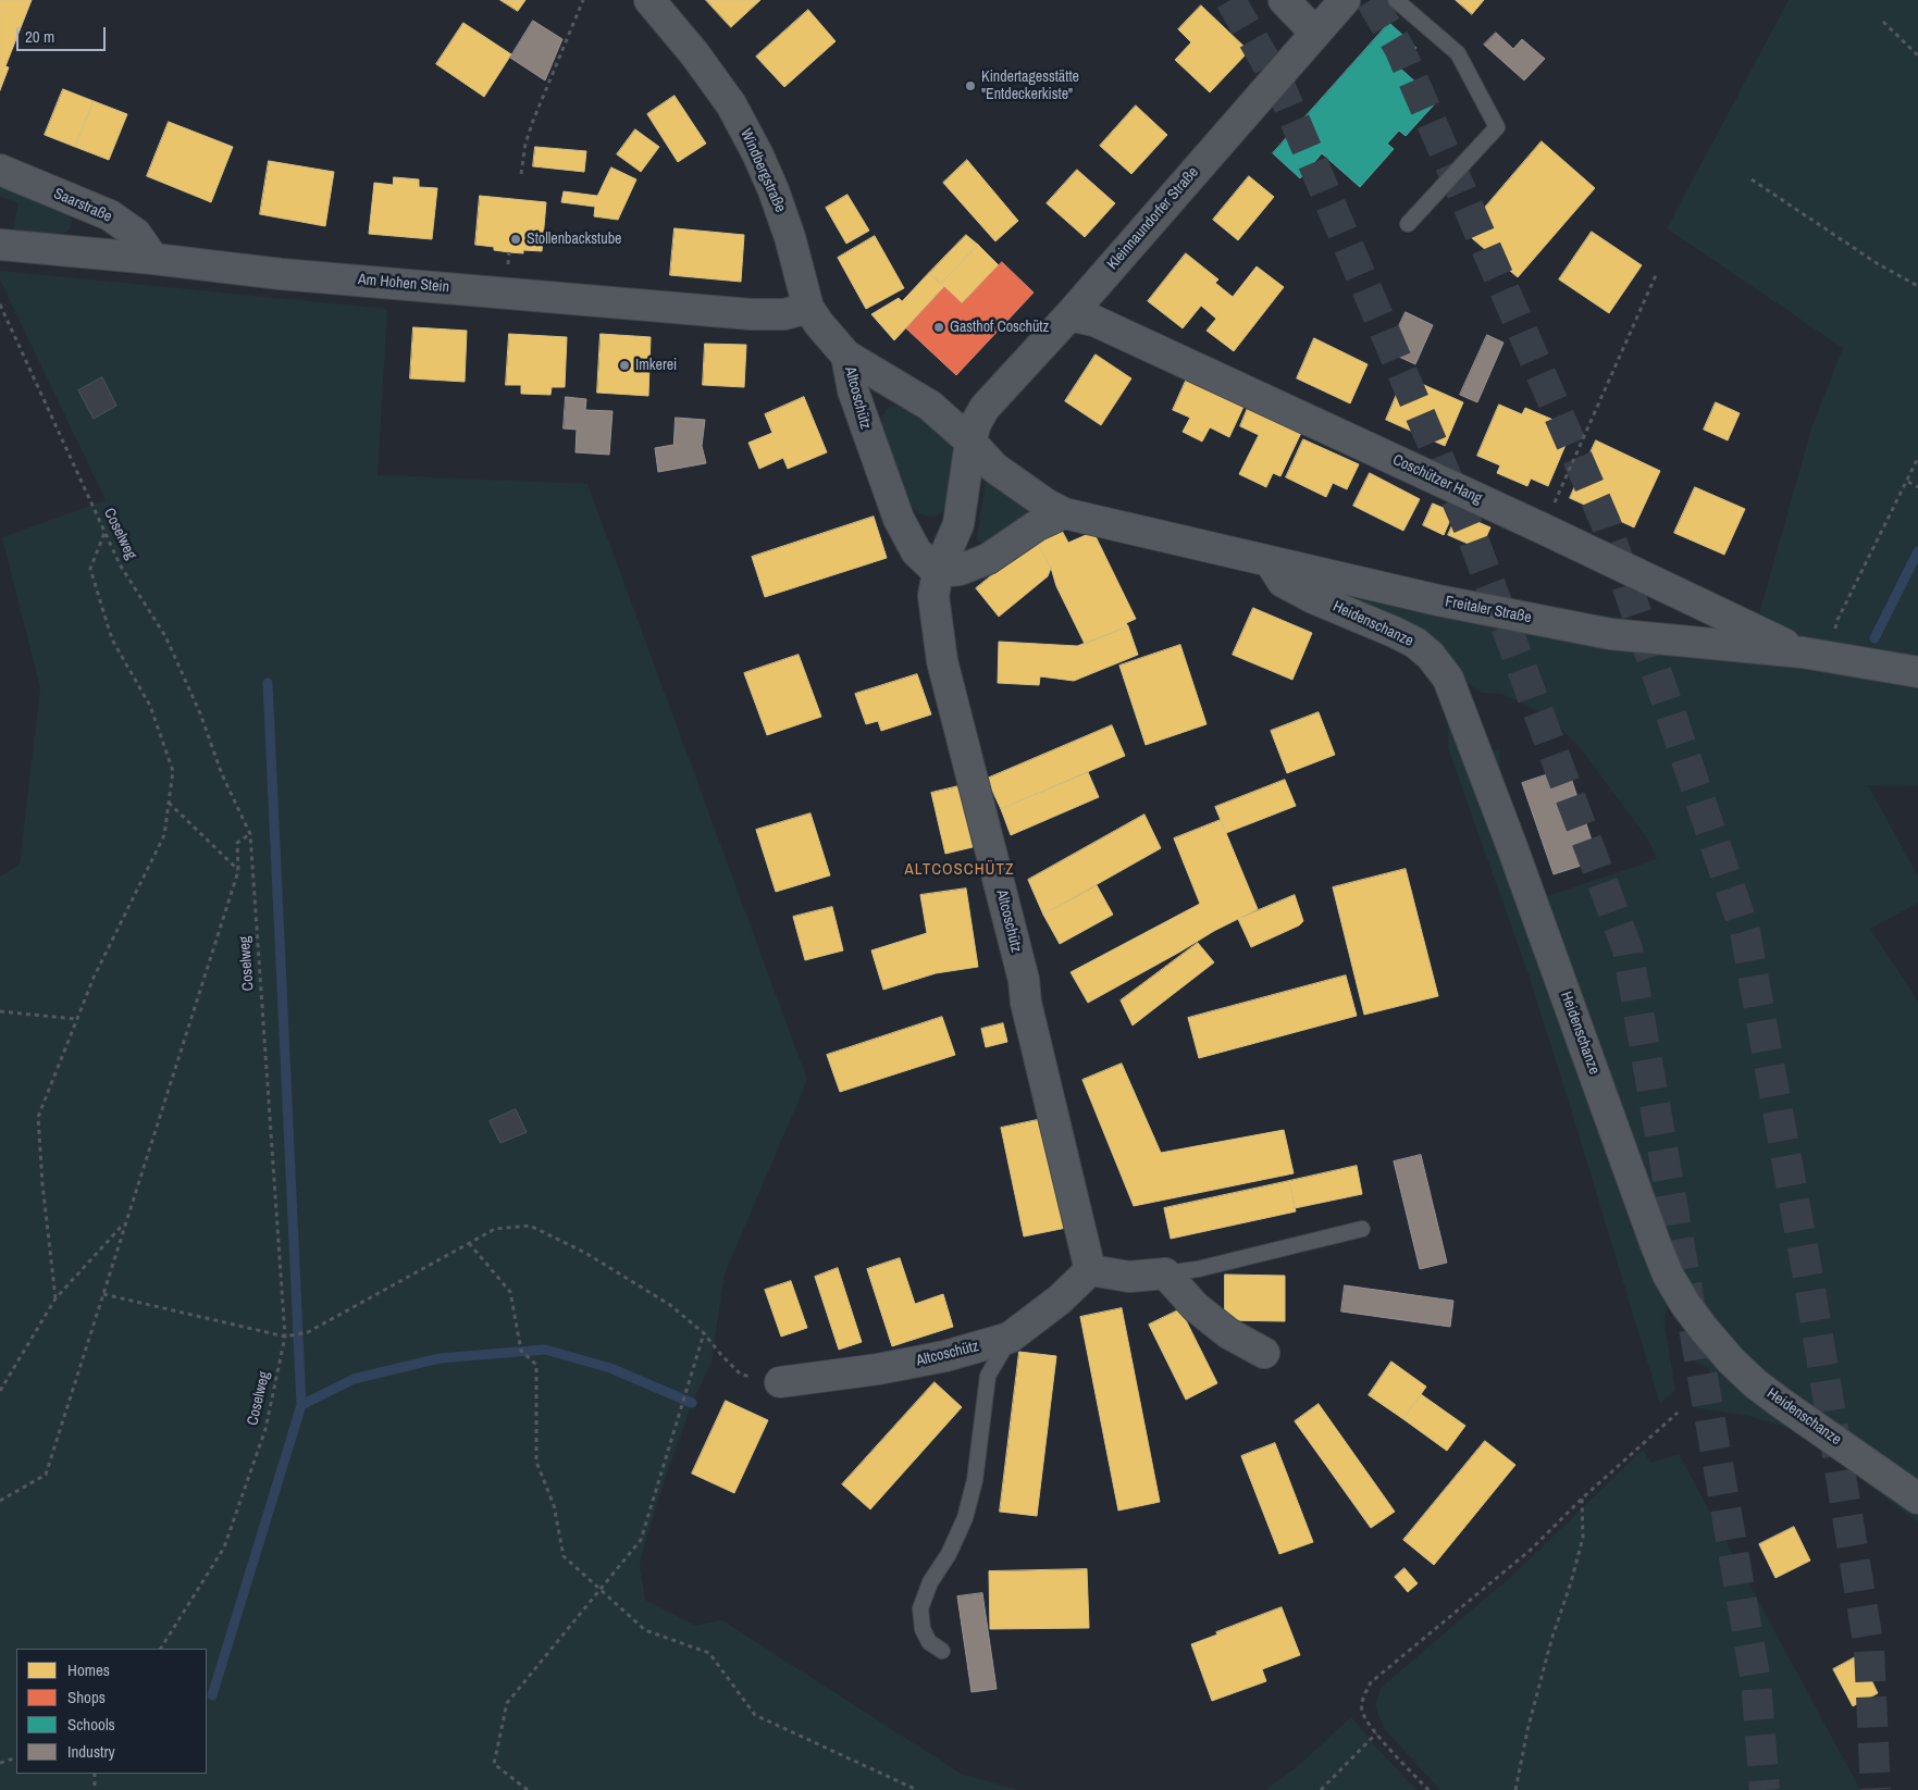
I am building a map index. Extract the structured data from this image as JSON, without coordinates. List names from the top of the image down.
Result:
{
  "streets": {
    "street": [
      "Windbergstraße",
      "Saarstraße",
      "Kleinnaundorfer Straße",
      "Am Hohen Stein",
      "Altcoschütz",
      "Coschützer Hang",
      "Freitaler Straße",
      "Heidenschanze"
    ],
    "path": ["Coselweg"]
  },
  "crossings": [
    ["Windbergstraße", "Am Hohen Stein"],
    ["Windbergstraße", "Altcoschütz"],
    ["Saarstraße", "Am Hohen Stein"],
    ["Kleinnaundorfer Straße", "Altcoschütz"],
    ["Kleinnaundorfer Straße", "Coschützer Hang"],
    ["Altcoschütz", "Freitaler Straße"],
    ["Coschützer Hang", "Freitaler Straße"],
    ["Freitaler Straße", "Heidenschanze"]
  ],
  "districts": ["ALTCOSCHÜTZ"],
  "places": [
    "Kindertagesstätte \"Entdeckerkiste\"",
    "Stollenbackstube",
    "Gasthof Coschütz",
    "Imkerei"
  ],
  "legend": [
    "Homes",
    "Shops",
    "Schools",
    "Industry"
  ],
  "scale_bar": "20 m"
}
